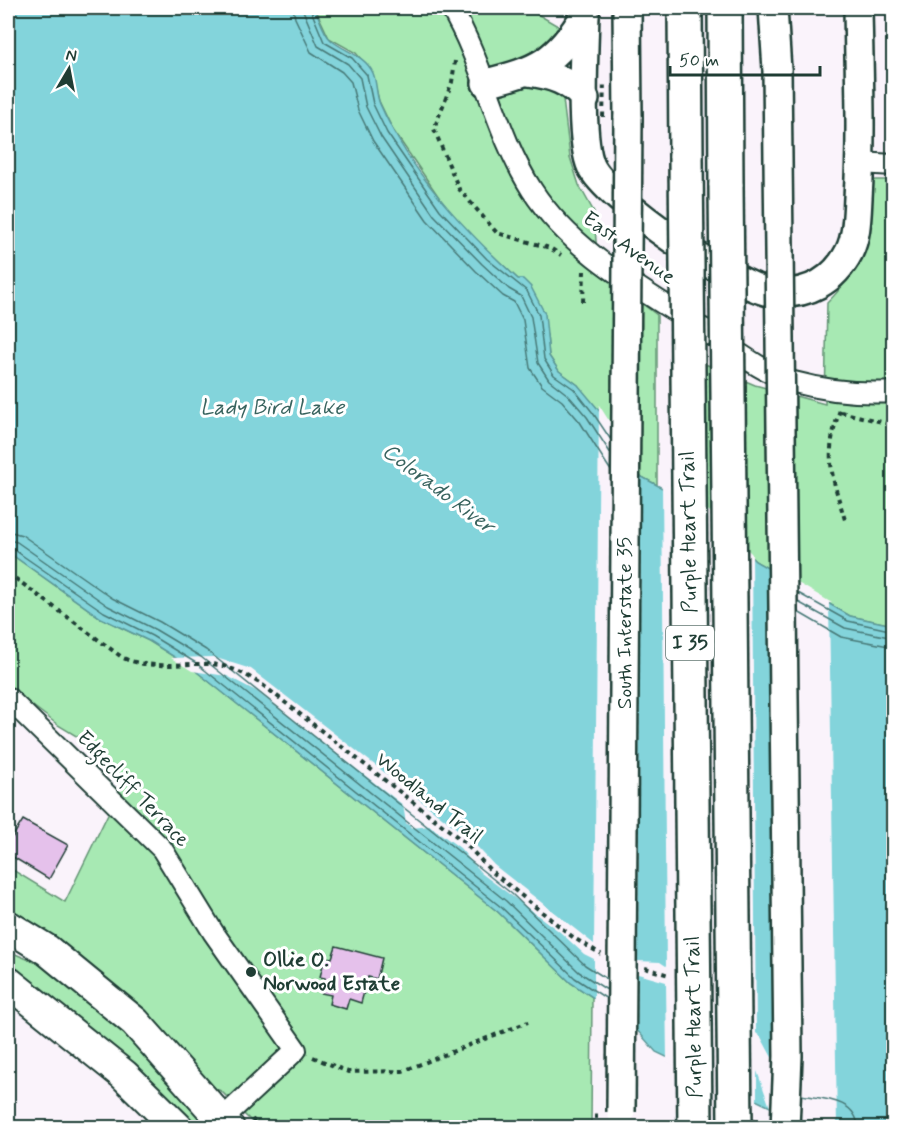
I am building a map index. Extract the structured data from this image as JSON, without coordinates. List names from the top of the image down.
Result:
{
  "streets": {
    "highway": ["Purple Heart Trail", "I 35"],
    "main road": ["South Interstate 35"],
    "street": ["East Avenue", "Edgecliff Terrace"],
    "path": ["Woodland Trail"]
  },
  "water": ["Lady Bird Lake", "Colorado River"],
  "places": ["Ollie O. Norwood Estate"],
  "scale_bar": "50 m",
  "north": "top"
}
